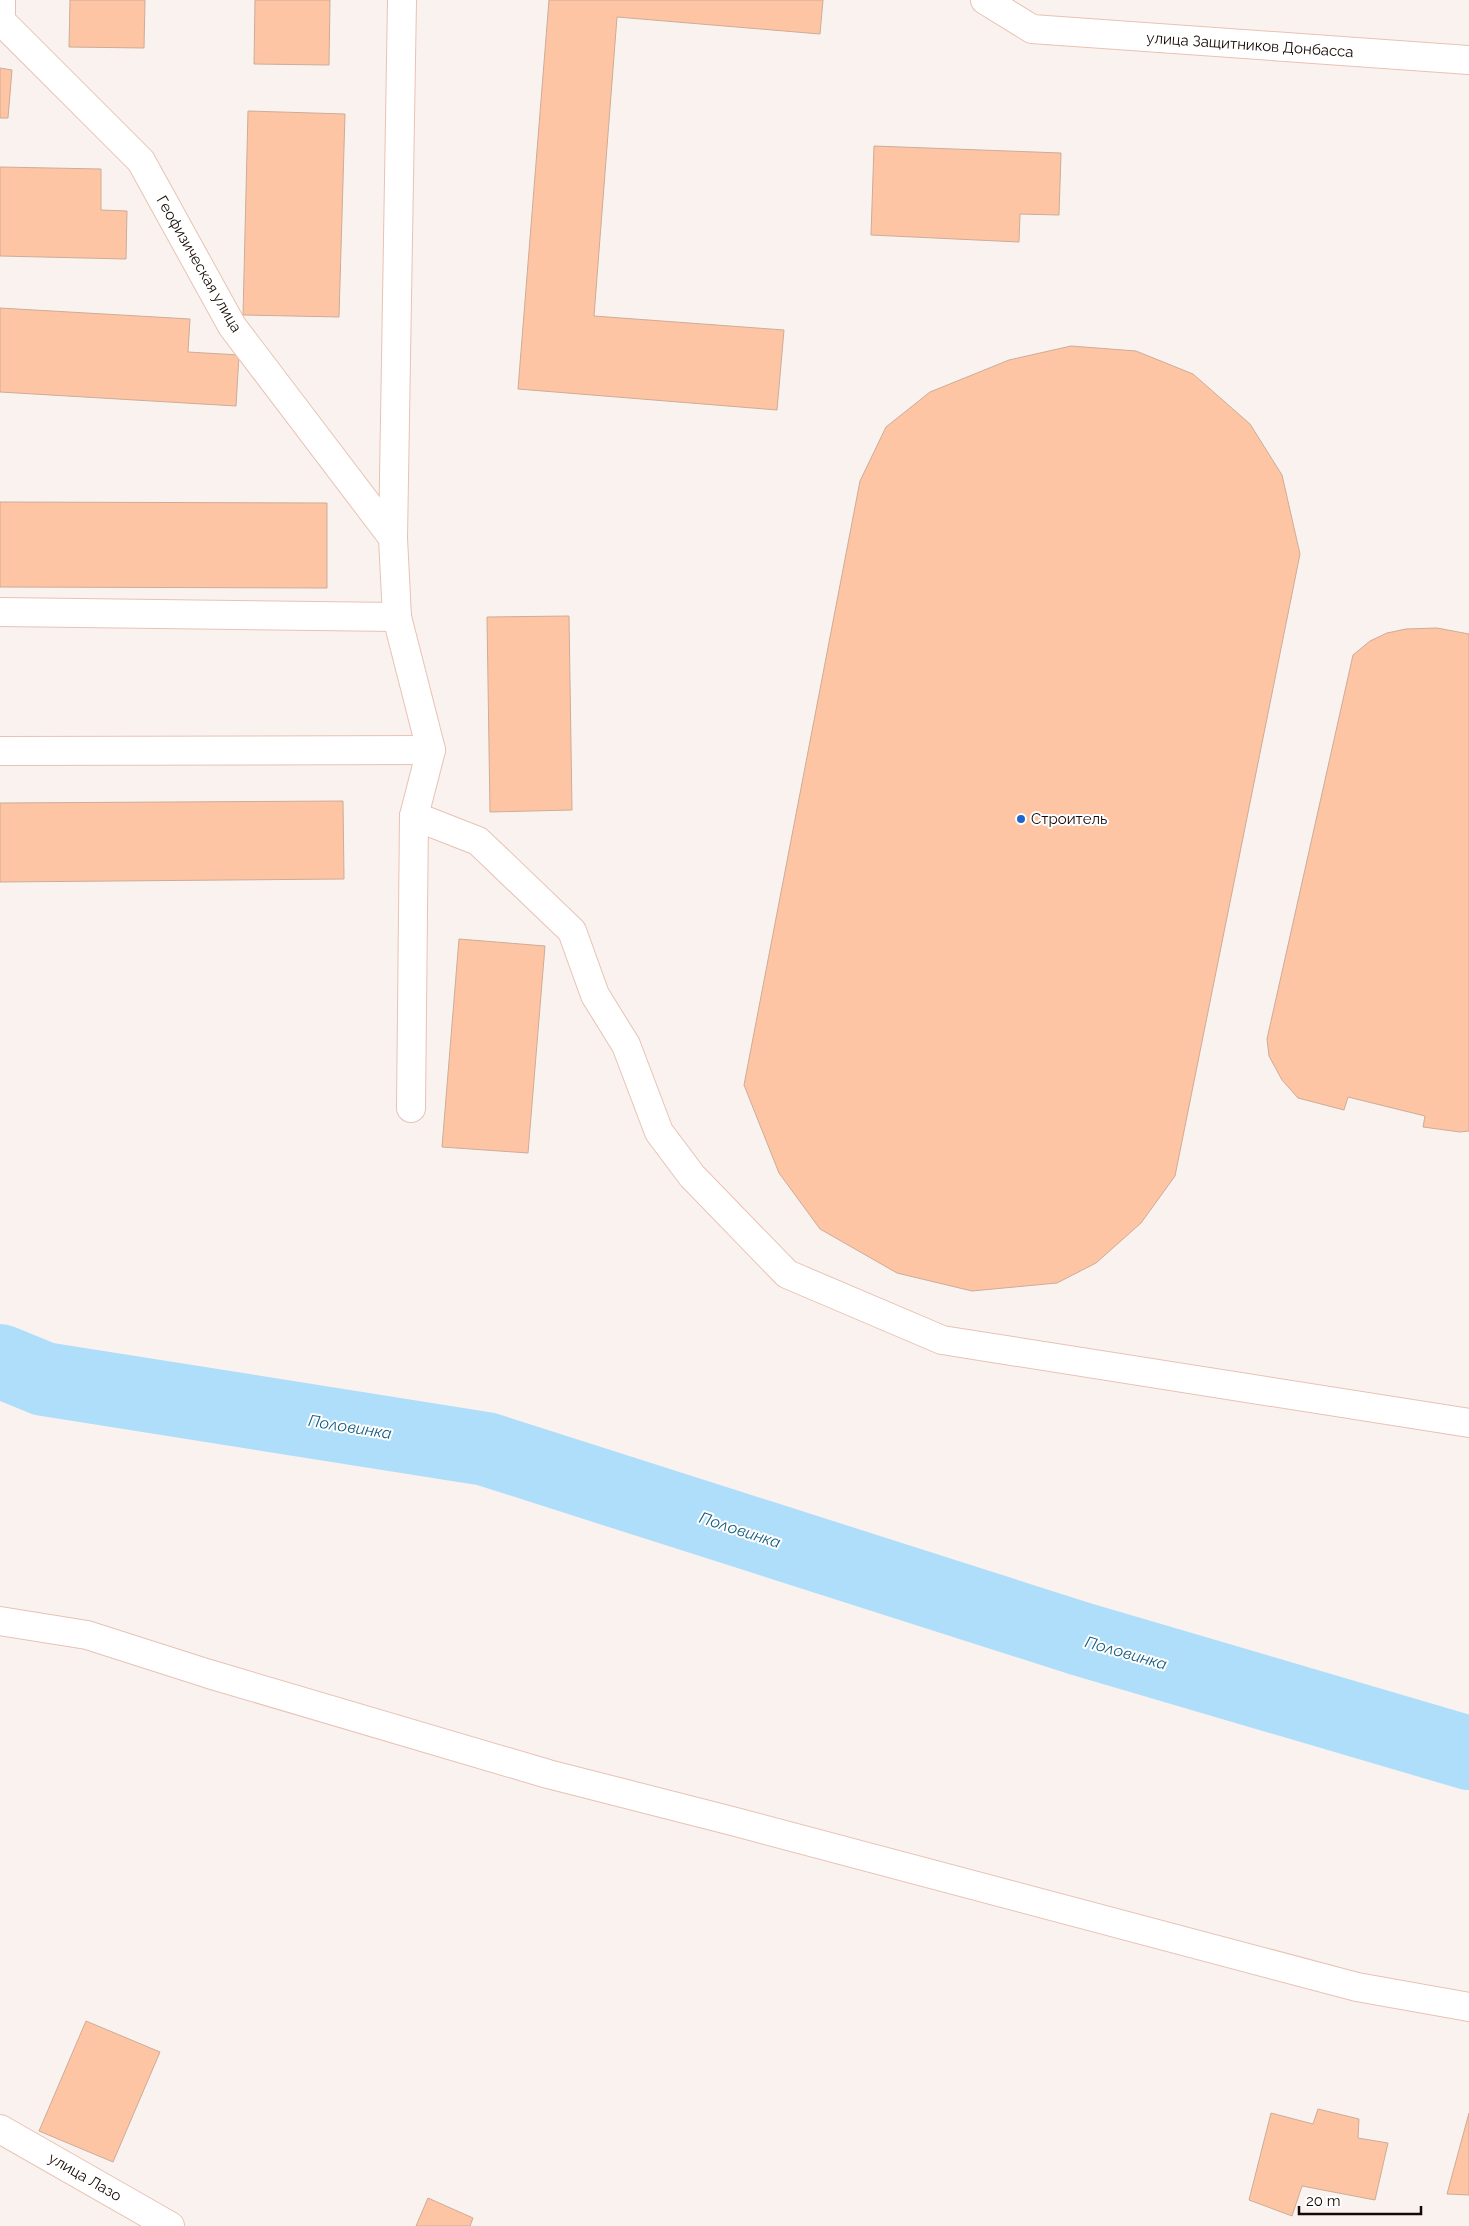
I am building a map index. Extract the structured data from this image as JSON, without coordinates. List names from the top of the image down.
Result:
{
  "streets": {
    "street": ["улица Защитников Донбасса", "Геофизическая улица", "улица Лазо"]
  },
  "water": ["Половинка"],
  "places": ["Строитель"],
  "scale_bar": "20 m"
}
